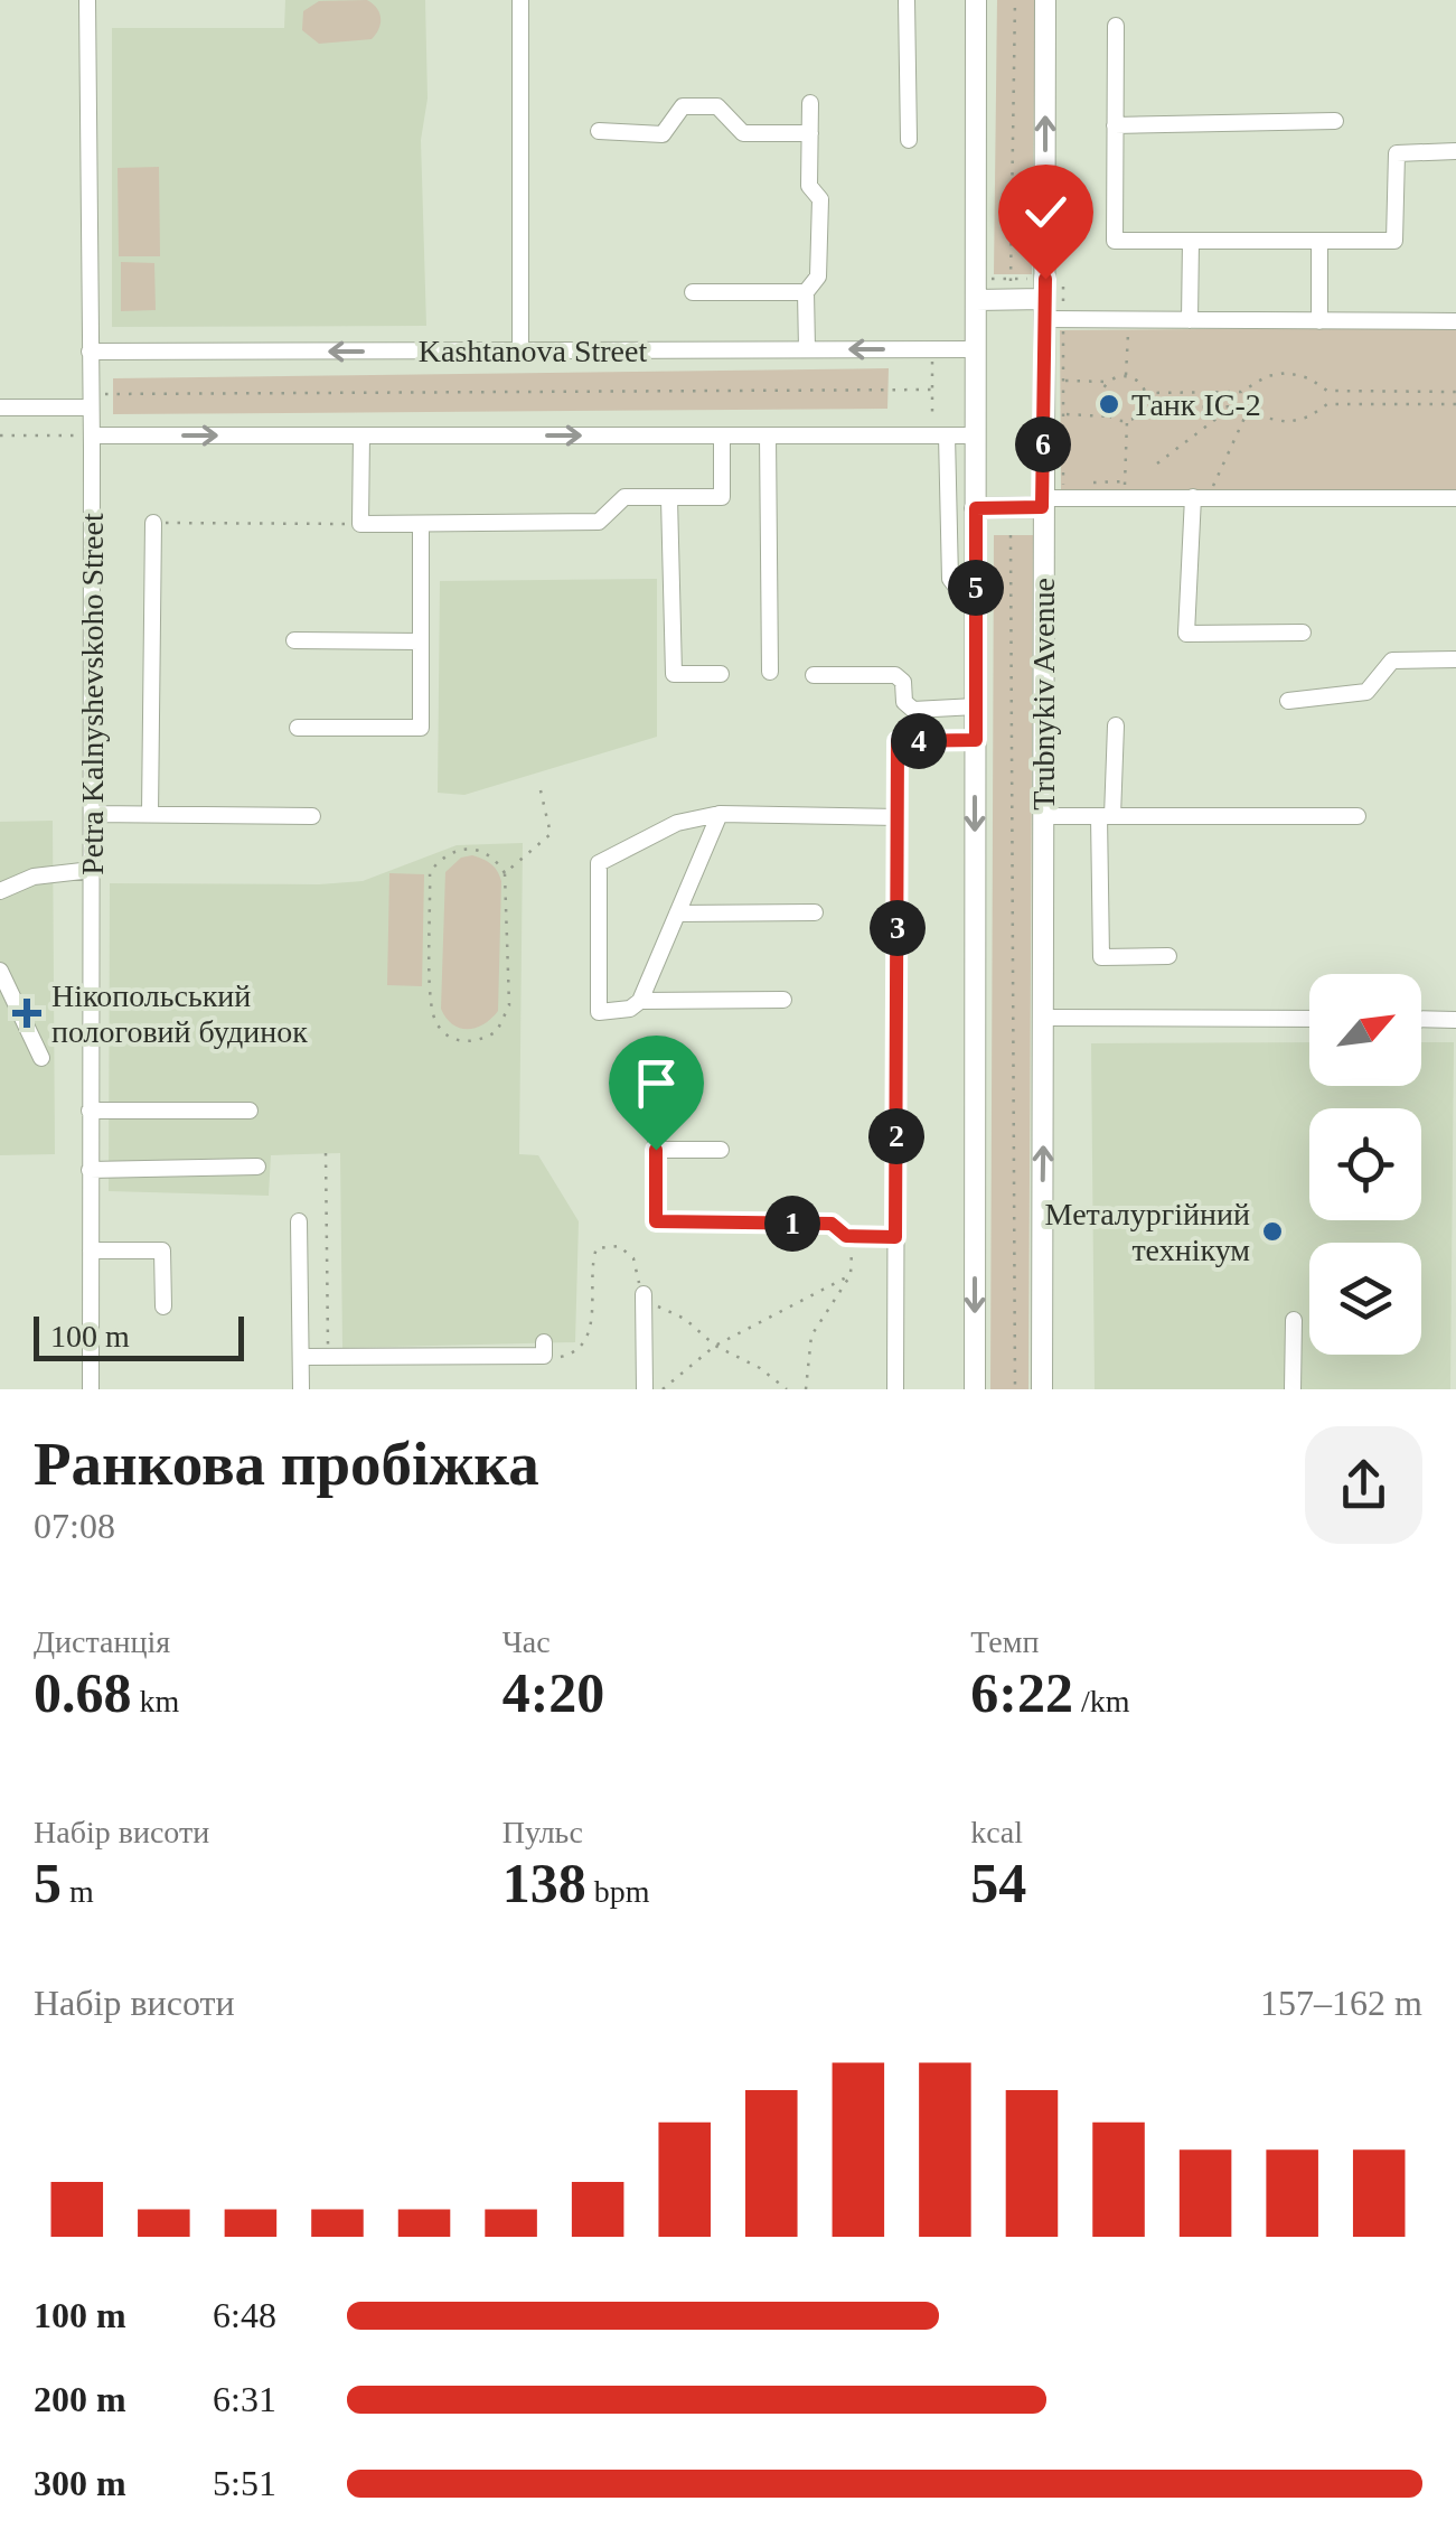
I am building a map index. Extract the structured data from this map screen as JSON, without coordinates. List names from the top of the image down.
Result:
{
  "streets": {
    "main road": ["Trubnykiv Avenue"],
    "street": ["Kashtanova Street", "Petra Kalnyshevskoho Street"]
  },
  "crossings": [
    ["Kashtanova Street", "Petra Kalnyshevskoho Street"]
  ],
  "places": {
    "other": ["Танк ІС-2", "Металургійний технікум"],
    "health": ["Нікопольський пологовий будинок"]
  },
  "scale_bar": "100 m",
  "north": "top right",
  "page": {
    "pins": [
      "6",
      "5",
      "4",
      "3",
      "2",
      "1"
    ],
    "scale": "100 m",
    "heading": ["Ранкова пробіжка", "07:08"],
    "stats": [
      ["Дистанція", "0.68 km"],
      ["Час", "4:20"],
      ["Темп", "6:22 /km"],
      ["Набір висоти", "5 m"],
      ["Пульс", "138 bpm"],
      ["kcal", "54"]
    ],
    "chart": ["Набір висоти", "157–162 m"],
    "list": [
      {
        "name": "100 m",
        "note": "6:48"
      },
      {
        "name": "200 m",
        "note": "6:31"
      },
      {
        "name": "300 m",
        "note": "5:51"
      }
    ]
  }
}
